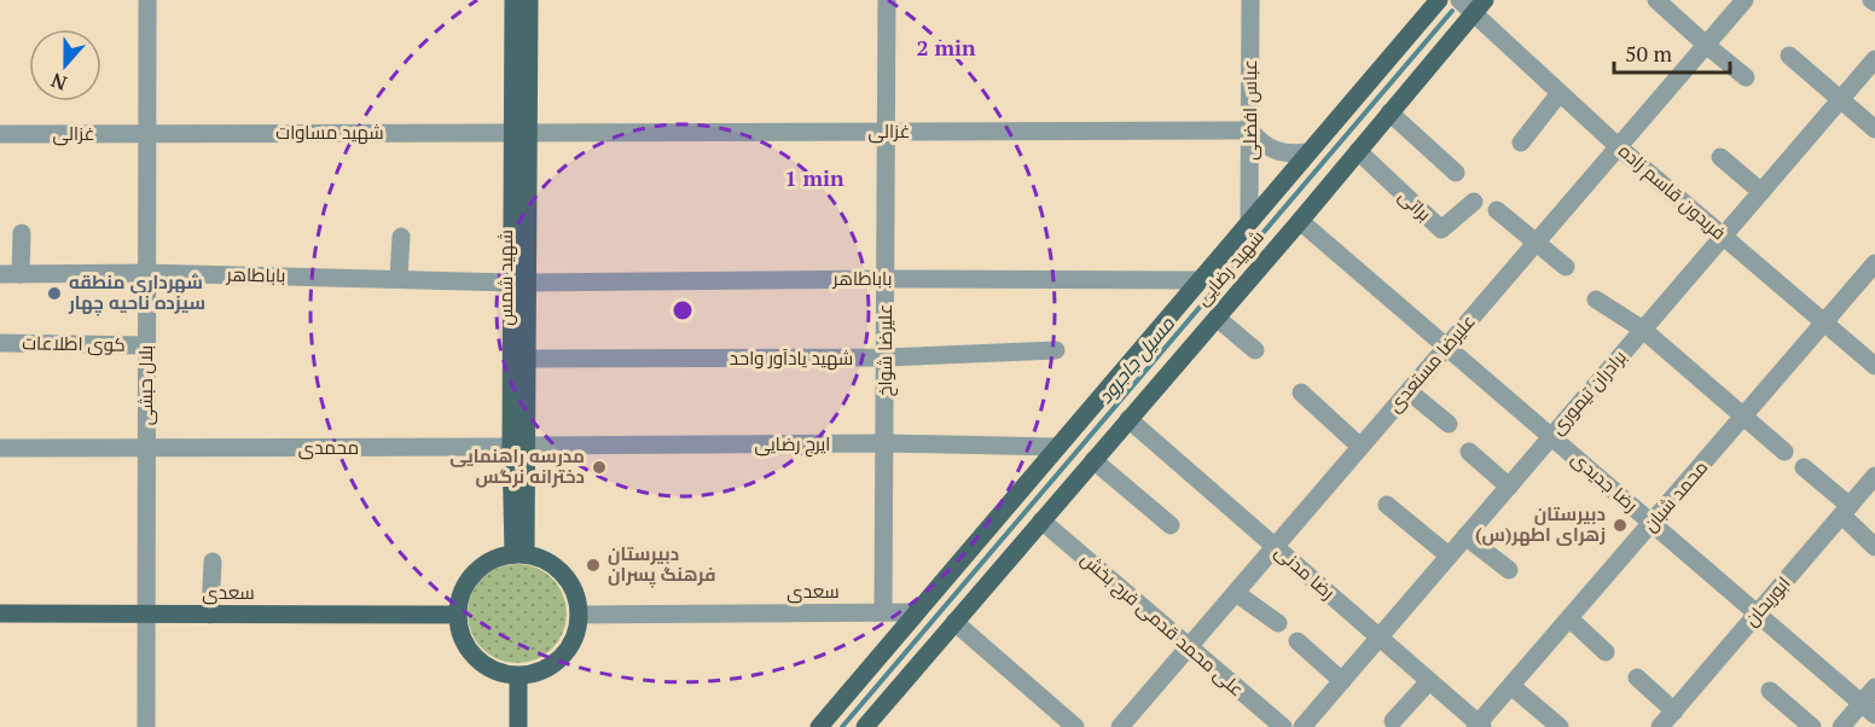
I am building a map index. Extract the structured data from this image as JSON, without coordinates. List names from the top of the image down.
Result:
{
  "streets": {
    "main road": ["شهید رضایی", "شهید شمس", "سعدی"],
    "street": [
      "عباس افضلی",
      "غزالی",
      "شهید مساوات",
      "فریدون قاسم زاده",
      "براتی",
      "باباطاهر",
      "کوی اطلاعات",
      "علیرضا شواخ",
      "شهید یادآور واحد",
      "علیرضا مستعدی",
      "بلال حبشی",
      "برادران تیموری",
      "ایرج رضایی",
      "محمدی",
      "رضا جدیدی",
      "محمد شبان",
      "رضا مدنی",
      "ابوریحان",
      "علی محمد قدمی فرح بخش"
    ]
  },
  "crossings": [
    ["عباس افضلی", "غزالی"],
    ["عباس افضلی", "شهید رضایی"],
    ["غزالی", "شهید مساوات"],
    ["غزالی", "شهید شمس"],
    ["غزالی", "علیرضا شواخ"],
    ["غزالی", "بلال حبشی"],
    ["شهید مساوات", "شهید شمس"],
    ["شهید مساوات", "بلال حبشی"],
    ["فریدون قاسم زاده", "شهید رضایی"],
    ["فریدون قاسم زاده", "علیرضا مستعدی"],
    ["فریدون قاسم زاده", "برادران تیموری"],
    ["فریدون قاسم زاده", "محمد شبان"],
    ["براتی", "شهید رضایی"],
    ["شهید رضایی", "باباطاهر"],
    ["شهید رضایی", "ایرج رضایی"],
    ["شهید رضایی", "رضا جدیدی"],
    ["شهید رضایی", "رضا مدنی"],
    ["شهید رضایی", "سعدی"],
    ["شهید رضایی", "علی محمد قدمی فرح بخش"],
    ["باباطاهر", "شهید شمس"],
    ["باباطاهر", "علیرضا شواخ"],
    ["باباطاهر", "بلال حبشی"],
    ["شهید شمس", "شهید یادآور واحد"],
    ["شهید شمس", "ایرج رضایی"],
    ["شهید شمس", "محمدی"],
    ["شهید شمس", "سعدی"],
    ["کوی اطلاعات", "بلال حبشی"],
    ["علیرضا شواخ", "شهید یادآور واحد"],
    ["علیرضا شواخ", "ایرج رضایی"],
    ["علیرضا شواخ", "سعدی"],
    ["علیرضا مستعدی", "رضا جدیدی"],
    ["علیرضا مستعدی", "رضا مدنی"],
    ["علیرضا مستعدی", "علی محمد قدمی فرح بخش"],
    ["بلال حبشی", "محمدی"],
    ["بلال حبشی", "سعدی"],
    ["برادران تیموری", "رضا جدیدی"],
    ["برادران تیموری", "رضا مدنی"],
    ["ایرج رضایی", "محمدی"],
    ["رضا جدیدی", "محمد شبان"],
    ["رضا جدیدی", "ابوریحان"],
    ["محمد شبان", "رضا مدنی"]
  ],
  "water": ["مسیل جاجرود"],
  "places": [
    "شهرداری منطقه سیزده ناحیه چهار",
    "مدرسه راهنمایی دخترانه نرگس",
    "دبیرستان زهرای اطهر(س)",
    "دبیرستان فرهنگ پسران"
  ],
  "scale_bar": "50 m",
  "north": "bottom",
  "rings": ["2 min", "1 min"]
}
